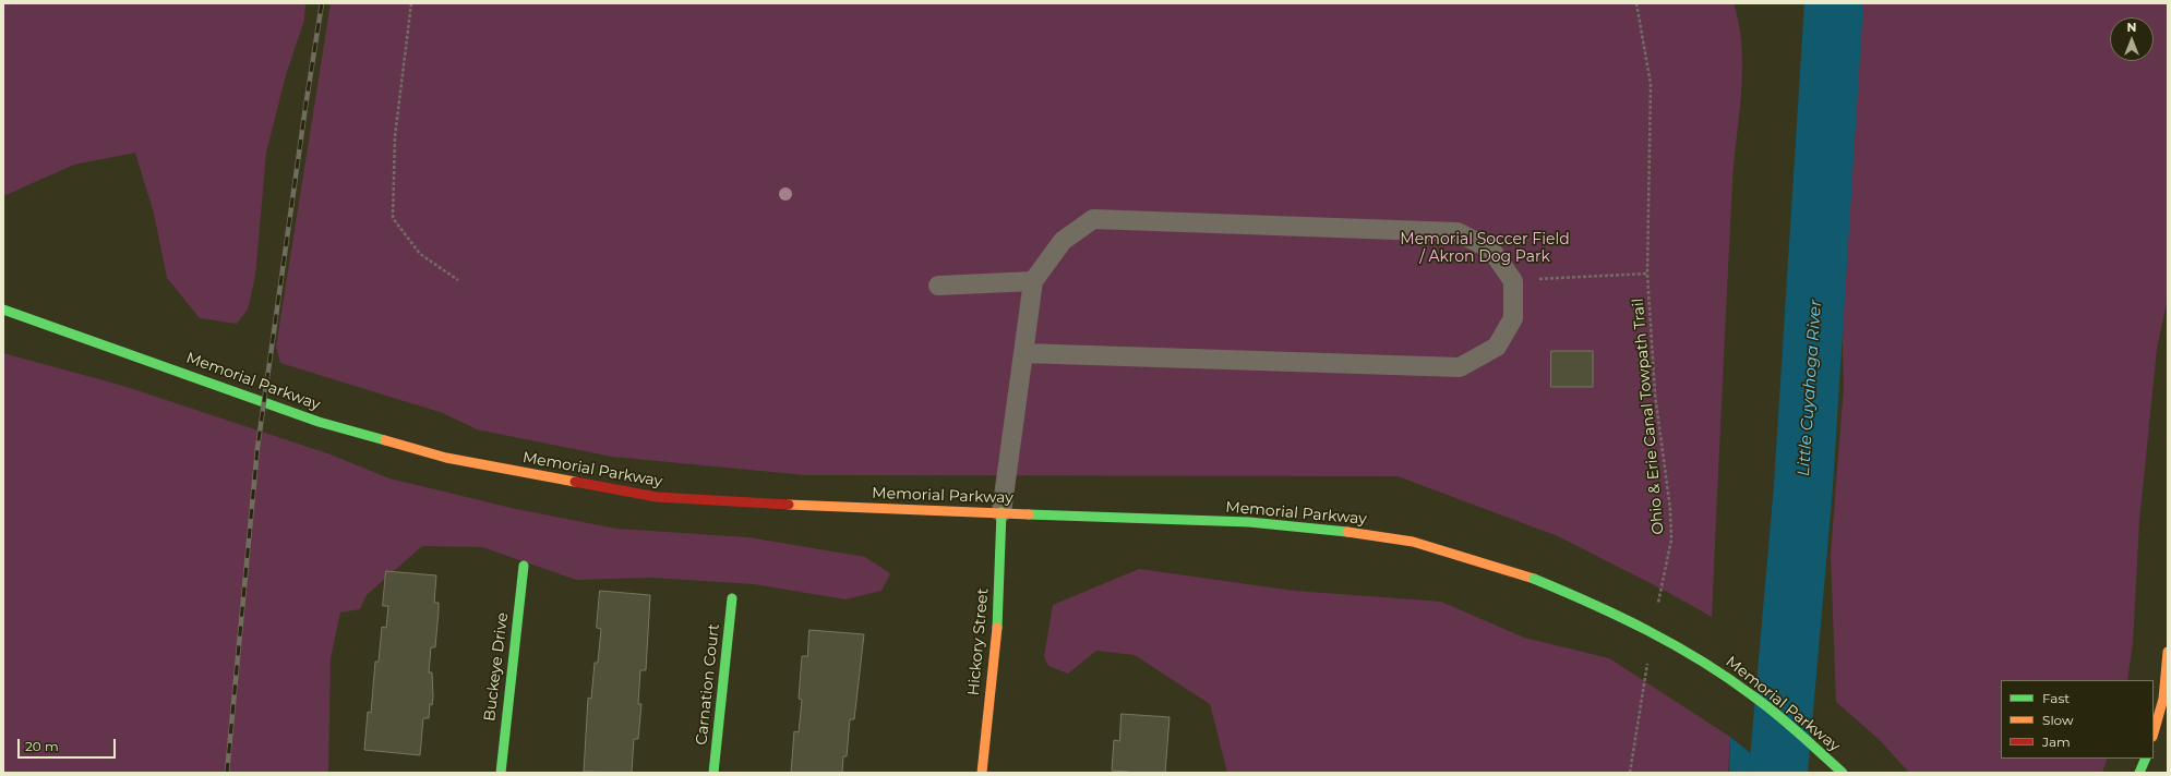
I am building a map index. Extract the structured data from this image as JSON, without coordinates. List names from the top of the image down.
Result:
{
  "streets": {
    "main road": [
      "Memorial Parkway",
      "Hickory Street",
      "Buckeye Drive",
      "Carnation Court"
    ],
    "path": ["Ohio & Erie Canal Towpath Trail"]
  },
  "crossings": [
    ["Memorial Parkway", "Hickory Street"]
  ],
  "water": ["Little Cuyahoga River"],
  "parks": ["Memorial Soccer Field / Akron Dog Park"],
  "legend": ["Fast", "Slow", "Jam"],
  "scale_bar": "20 m",
  "north": "top"
}
